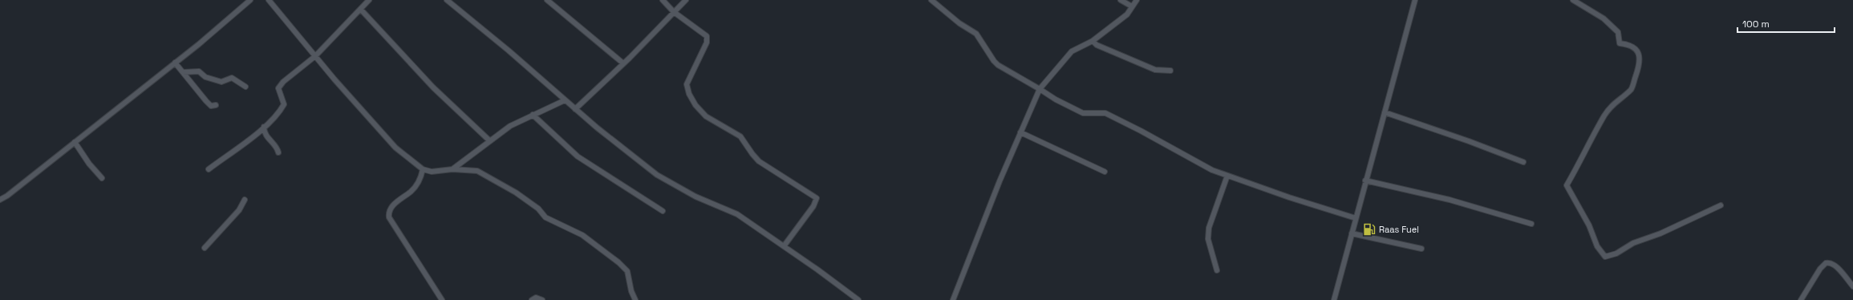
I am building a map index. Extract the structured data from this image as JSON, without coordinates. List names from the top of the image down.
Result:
{
  "places": {
    "fuel station": ["Raas Fuel"]
  },
  "scale_bar": "100 m"
}
